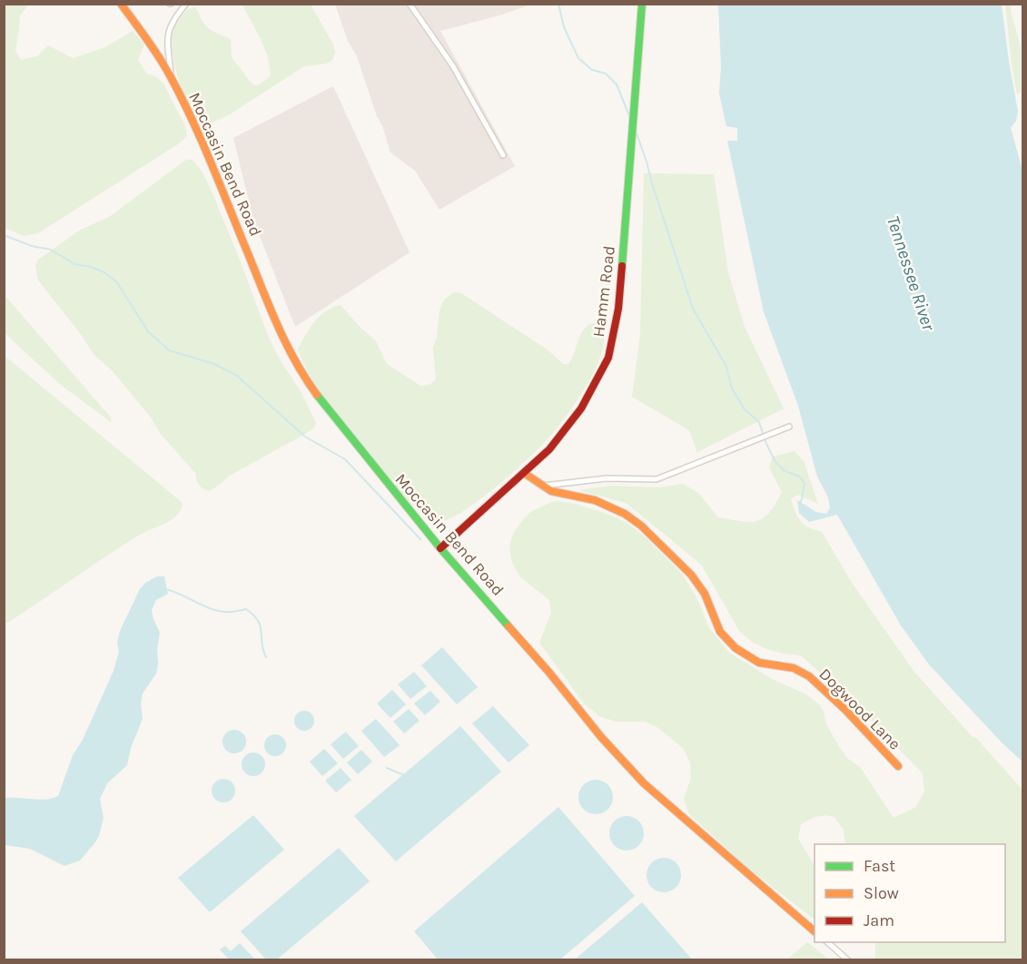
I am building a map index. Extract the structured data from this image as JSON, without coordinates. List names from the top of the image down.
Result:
{
  "streets": {
    "main road": ["Moccasin Bend Road", "Hamm Road", "Dogwood Lane"]
  },
  "crossings": [
    ["Moccasin Bend Road", "Hamm Road"],
    ["Hamm Road", "Dogwood Lane"]
  ],
  "water": ["Tennessee River"],
  "legend": ["Fast", "Slow", "Jam"]
}
